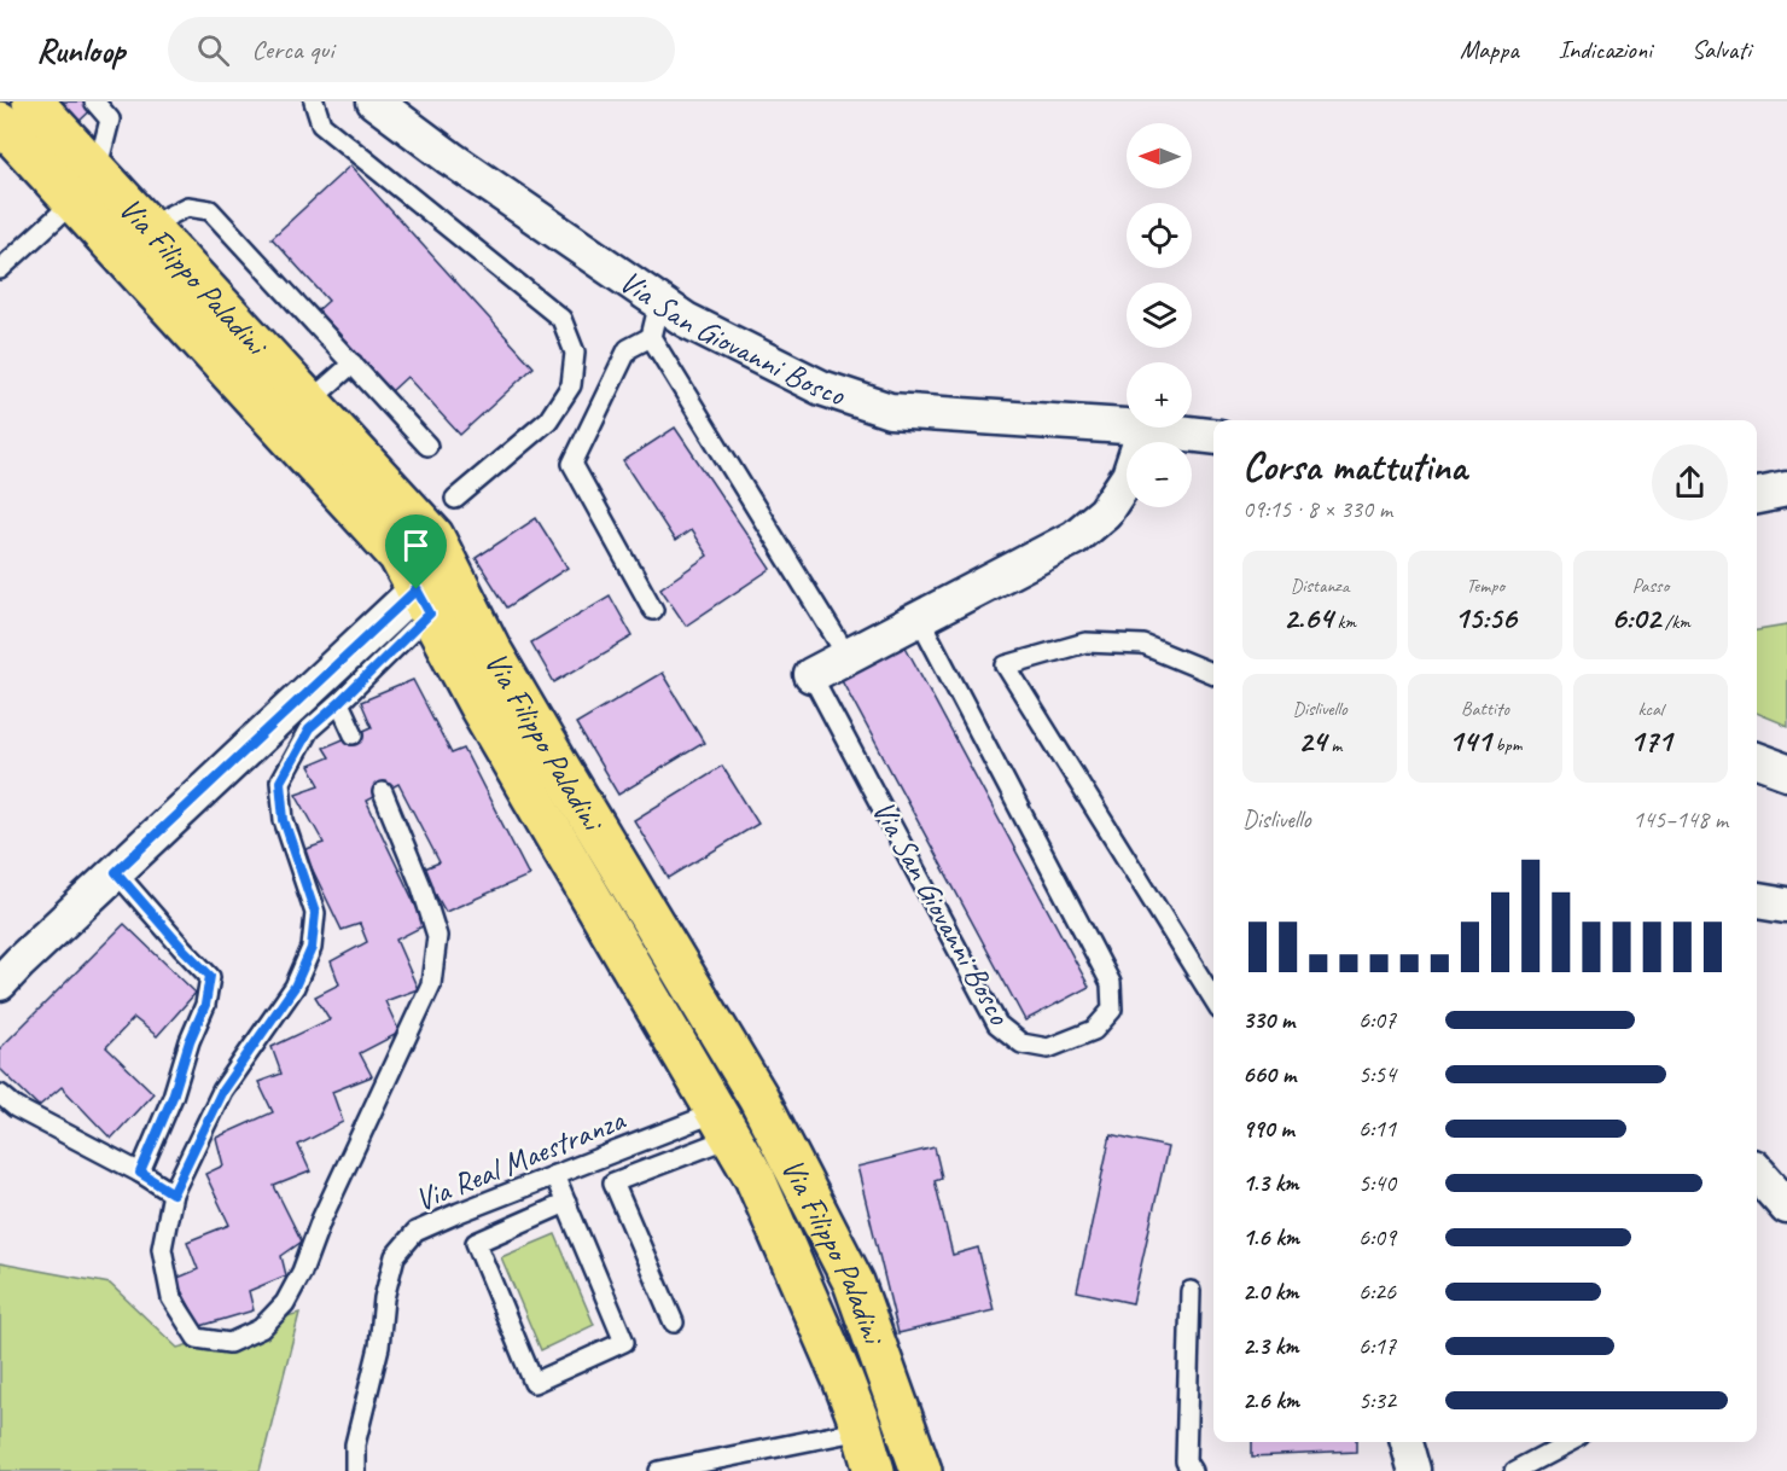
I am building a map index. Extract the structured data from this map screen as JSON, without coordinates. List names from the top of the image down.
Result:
{
  "streets": {
    "main road": ["Via Filippo Paladini"],
    "street": ["Via San Giovanni Bosco"],
    "lane": ["Via Real Maestranza"]
  },
  "crossings": [
    ["Via Filippo Paladini", "Via Real Maestranza"]
  ],
  "north": "left",
  "page": {
    "header": "Runloop",
    "search": "Cerca qui",
    "nav": ["Mappa", "Indicazioni", "Salvati"],
    "map_buttons": ["+", "−"],
    "heading": ["Corsa mattutina", "09:15 · 8 × 330 m"],
    "stats": [
      ["Distanza", "2.64 km"],
      ["Tempo", "15:56"],
      ["Passo", "6:02 /km"],
      ["Dislivello", "24 m"],
      ["Battito", "141 bpm"],
      ["kcal", "171"]
    ],
    "chart": ["Dislivello", "145–148 m"],
    "list": [
      {
        "name": "330 m",
        "note": "6:07"
      },
      {
        "name": "660 m",
        "note": "5:54"
      },
      {
        "name": "990 m",
        "note": "6:11"
      },
      {
        "name": "1.3 km",
        "note": "5:40"
      },
      {
        "name": "1.6 km",
        "note": "6:09"
      },
      {
        "name": "2.0 km",
        "note": "6:26"
      },
      {
        "name": "2.3 km",
        "note": "6:17"
      },
      {
        "name": "2.6 km",
        "note": "5:32"
      }
    ]
  }
}
